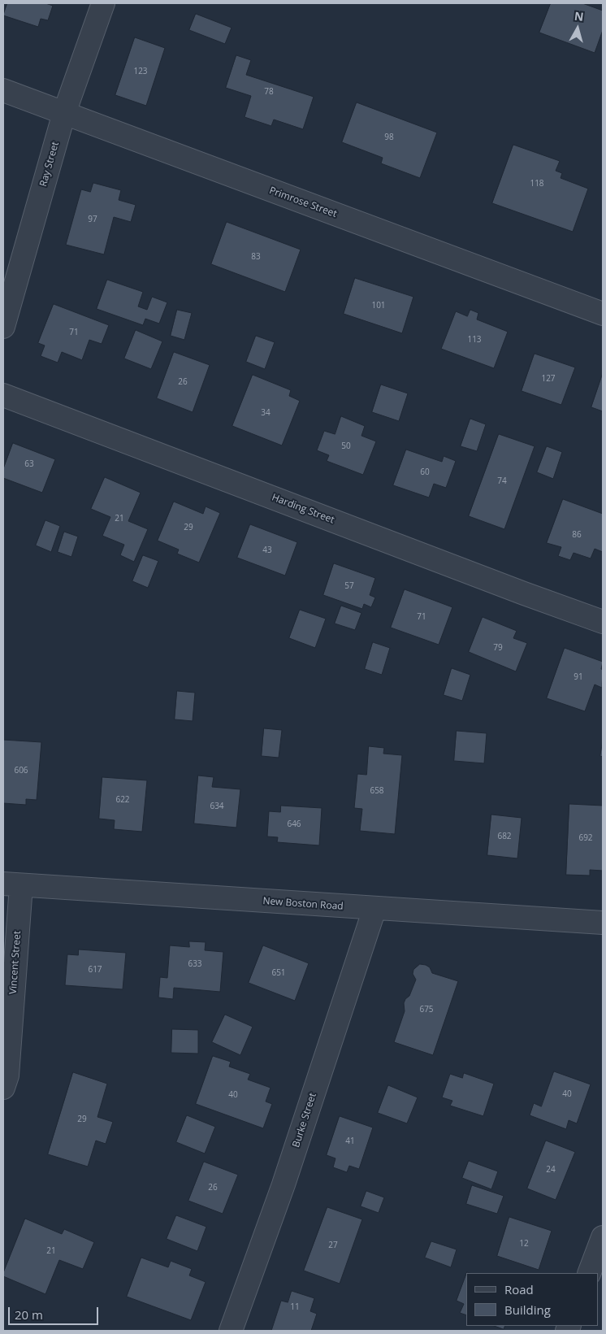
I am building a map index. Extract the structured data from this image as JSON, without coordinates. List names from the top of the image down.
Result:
{
  "streets": {
    "street": [
      "Ray Street",
      "Primrose Street",
      "Harding Street",
      "New Boston Road",
      "Vincent Street",
      "Burke Street"
    ]
  },
  "crossings": [
    ["Ray Street", "Primrose Street"],
    ["New Boston Road", "Vincent Street"],
    ["New Boston Road", "Burke Street"]
  ],
  "house_numbers": [
    "123",
    "78",
    "98",
    "118",
    "97",
    "83",
    "101",
    "71",
    "113",
    "127",
    "26",
    "34",
    "50",
    "63",
    "60",
    "74",
    "21",
    "29",
    "86",
    "43",
    "57",
    "71",
    "79",
    "91",
    "606",
    "658",
    "622",
    "634",
    "646",
    "682",
    "692",
    "633",
    "617",
    "651",
    "675",
    "40",
    "40",
    "29",
    "41",
    "24",
    "26",
    "12",
    "27",
    "21",
    "11"
  ],
  "legend": ["Road", "Building"],
  "scale_bar": "20 m",
  "north": "top"
}
